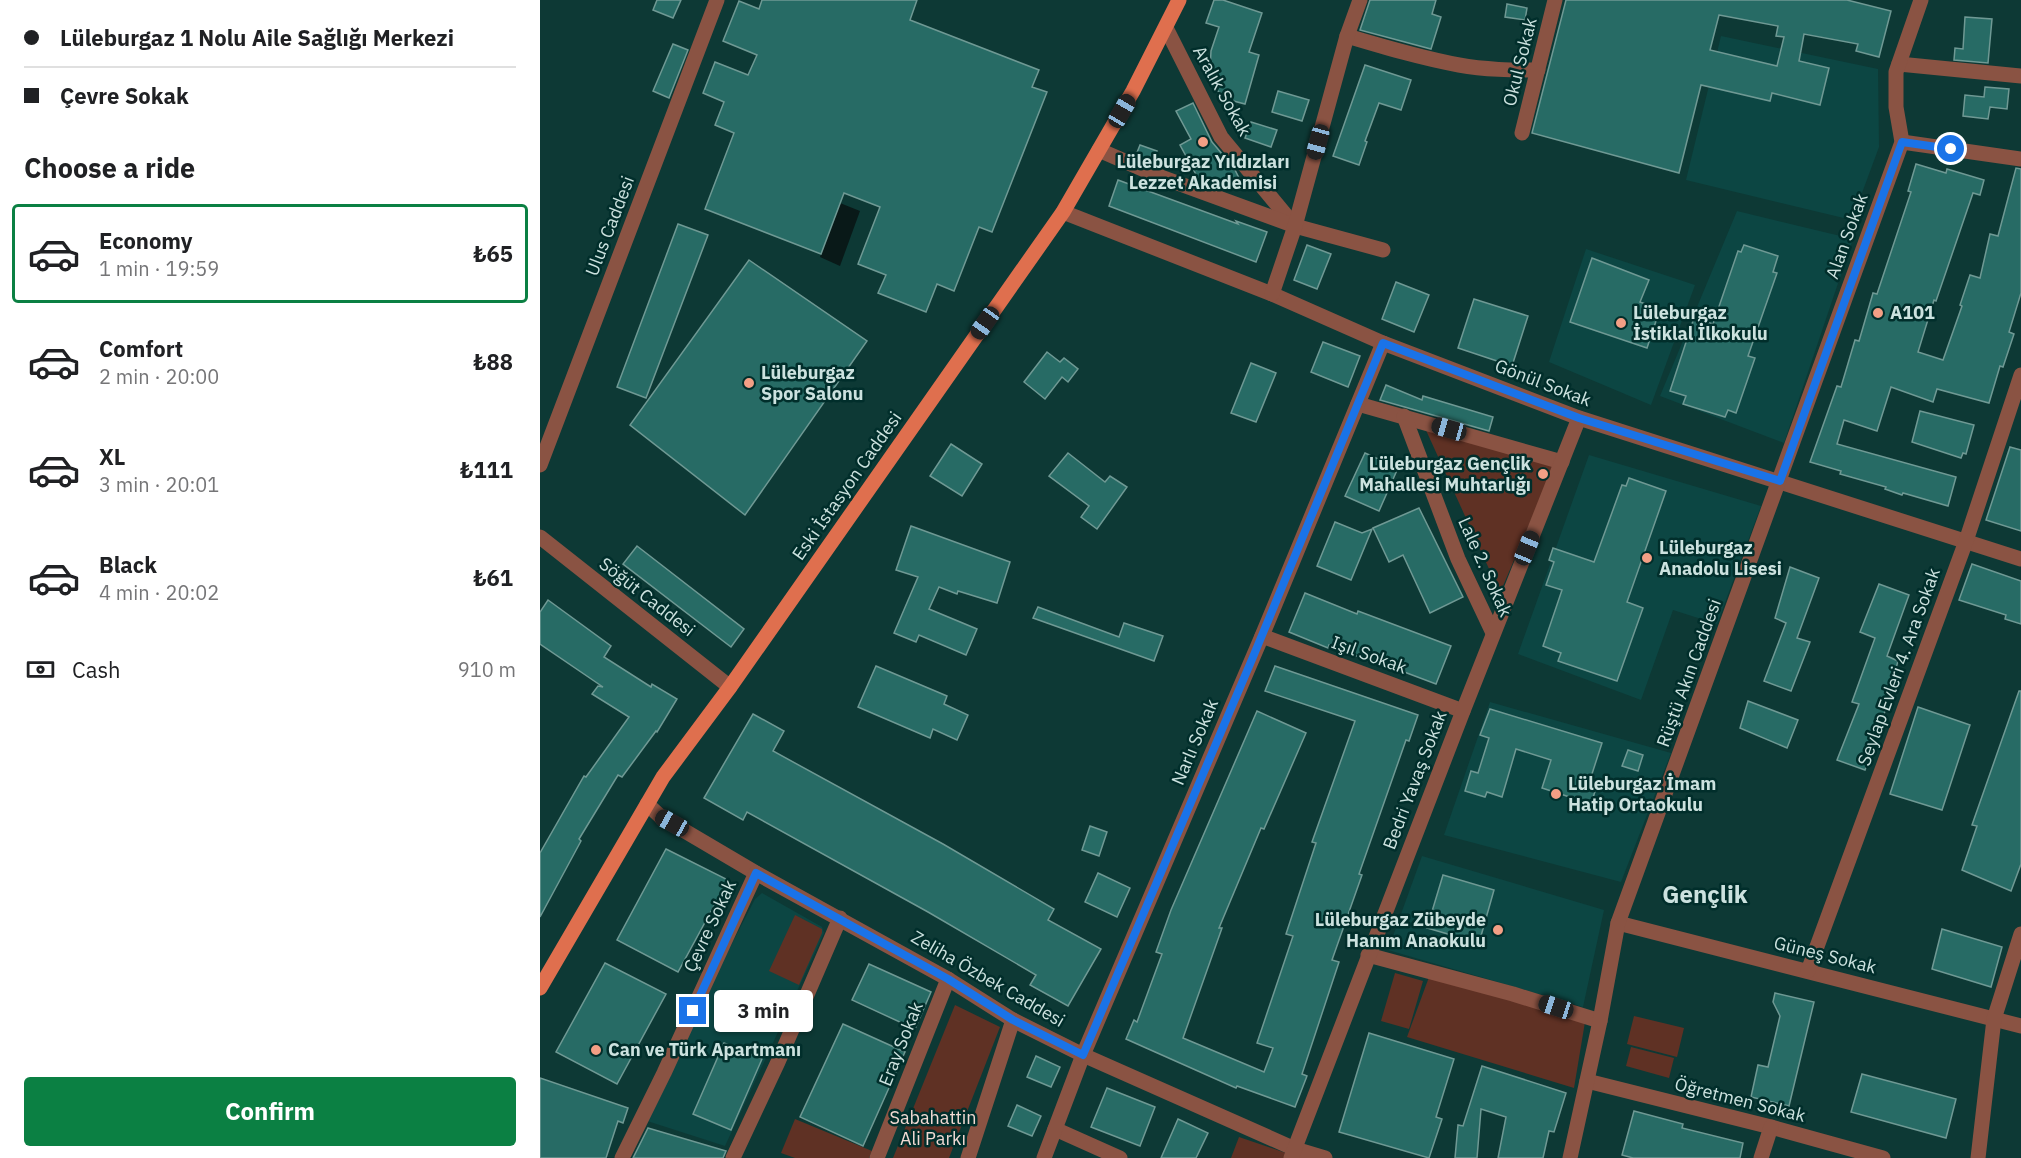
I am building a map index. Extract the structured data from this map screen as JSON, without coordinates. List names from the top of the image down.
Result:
{
  "streets": {
    "main road": ["Eski İstasyon Caddesi"],
    "street": [
      "Okul Sokak",
      "Aralık Sokak",
      "Ulus Caddesi",
      "Alan Sokak",
      "Gönül Sokak",
      "Lale 2. Sokak",
      "Söğüt Caddesi",
      "Işıl Sokak",
      "Seylap Evleri 4. Ara Sokak",
      "Rüştü Akın Caddesi",
      "Narlı Sokak",
      "Bedri Yavaş Sokak",
      "Çevre Sokak",
      "Güneş Sokak",
      "Zeliha Özbek Caddesi",
      "Eray Sokak",
      "Öğretmen Sokak"
    ]
  },
  "crossings": [
    ["Aralık Sokak", "Eski İstasyon Caddesi"],
    ["Alan Sokak", "Gönül Sokak"],
    ["Alan Sokak", "Rüştü Akın Caddesi"],
    ["Gönül Sokak", "Eski İstasyon Caddesi"],
    ["Gönül Sokak", "Seylap Evleri 4. Ara Sokak"],
    ["Gönül Sokak", "Rüştü Akın Caddesi"],
    ["Gönül Sokak", "Narlı Sokak"],
    ["Gönül Sokak", "Bedri Yavaş Sokak"],
    ["Eski İstasyon Caddesi", "Söğüt Caddesi"],
    ["Eski İstasyon Caddesi", "Zeliha Özbek Caddesi"],
    ["Lale 2. Sokak", "Bedri Yavaş Sokak"],
    ["Işıl Sokak", "Narlı Sokak"],
    ["Işıl Sokak", "Bedri Yavaş Sokak"],
    ["Seylap Evleri 4. Ara Sokak", "Güneş Sokak"],
    ["Rüştü Akın Caddesi", "Güneş Sokak"],
    ["Rüştü Akın Caddesi", "Öğretmen Sokak"],
    ["Narlı Sokak", "Zeliha Özbek Caddesi"],
    ["Bedri Yavaş Sokak", "Zeliha Özbek Caddesi"],
    ["Çevre Sokak", "Zeliha Özbek Caddesi"],
    ["Zeliha Özbek Caddesi", "Eray Sokak"]
  ],
  "districts": ["Gençlik"],
  "parks": ["Sabahattin Ali Parkı"],
  "places": [
    "Lüleburgaz Yıldızları Lezzet Akademisi",
    "A101",
    "Lüleburgaz İstiklal İlkokulu",
    "Lüleburgaz Spor Salonu",
    "Lüleburgaz Gençlik Mahallesi Muhtarlığı",
    "Lüleburgaz Anadolu Lisesi",
    "Lüleburgaz İmam Hatip Ortaokulu",
    "Lüleburgaz Zübeyde Hanım Anaokulu",
    "Can ve Türk Apartmanı"
  ],
  "page": {
    "banner": ["Lüleburgaz 1 Nolu Aile Sağlığı Merkezi", "Çevre Sokak"],
    "heading": "Choose a ride",
    "list": [
      {
        "name": "Economy",
        "note": "1 min · 19:59",
        "value": "₺65"
      },
      {
        "name": "Comfort",
        "note": "2 min · 20:00",
        "value": "₺88"
      },
      {
        "name": "XL",
        "note": "3 min · 20:01",
        "value": "₺111"
      },
      {
        "name": "Black",
        "note": "4 min · 20:02",
        "value": "₺61"
      }
    ],
    "pay": ["Cash", "910 m"],
    "bubble": "3 min",
    "buttons": "Confirm"
  }
}
